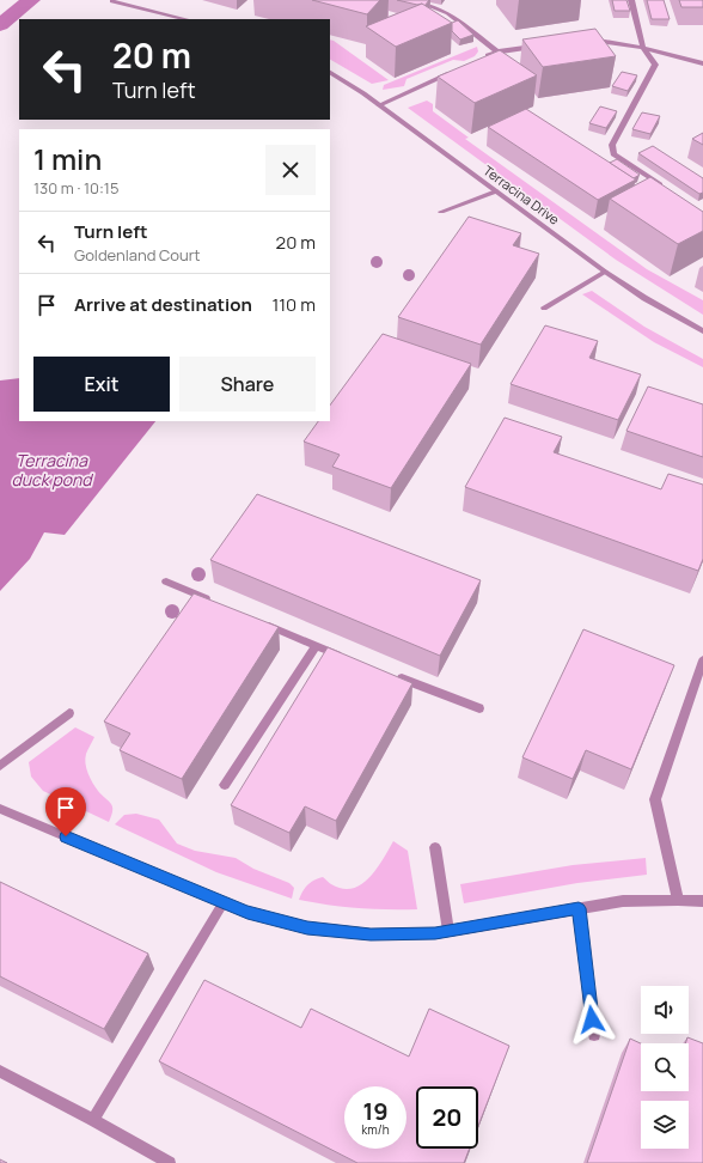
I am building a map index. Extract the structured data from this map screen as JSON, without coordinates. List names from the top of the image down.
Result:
{
  "streets": {
    "street": ["Terracina Drive"]
  },
  "water": ["Terracina duck pond"],
  "page": {
    "turn": ["20 m", "Turn left"],
    "heading": ["1 min", "130 m · 10:15"],
    "list": [
      {
        "name": "Turn left",
        "note": "Goldenland Court",
        "value": "20 m"
      },
      {
        "name": "Arrive at destination",
        "value": "110 m"
      }
    ],
    "buttons": ["Exit", "Share"],
    "speed": "19 km/h",
    "limit": "20"
  }
}
